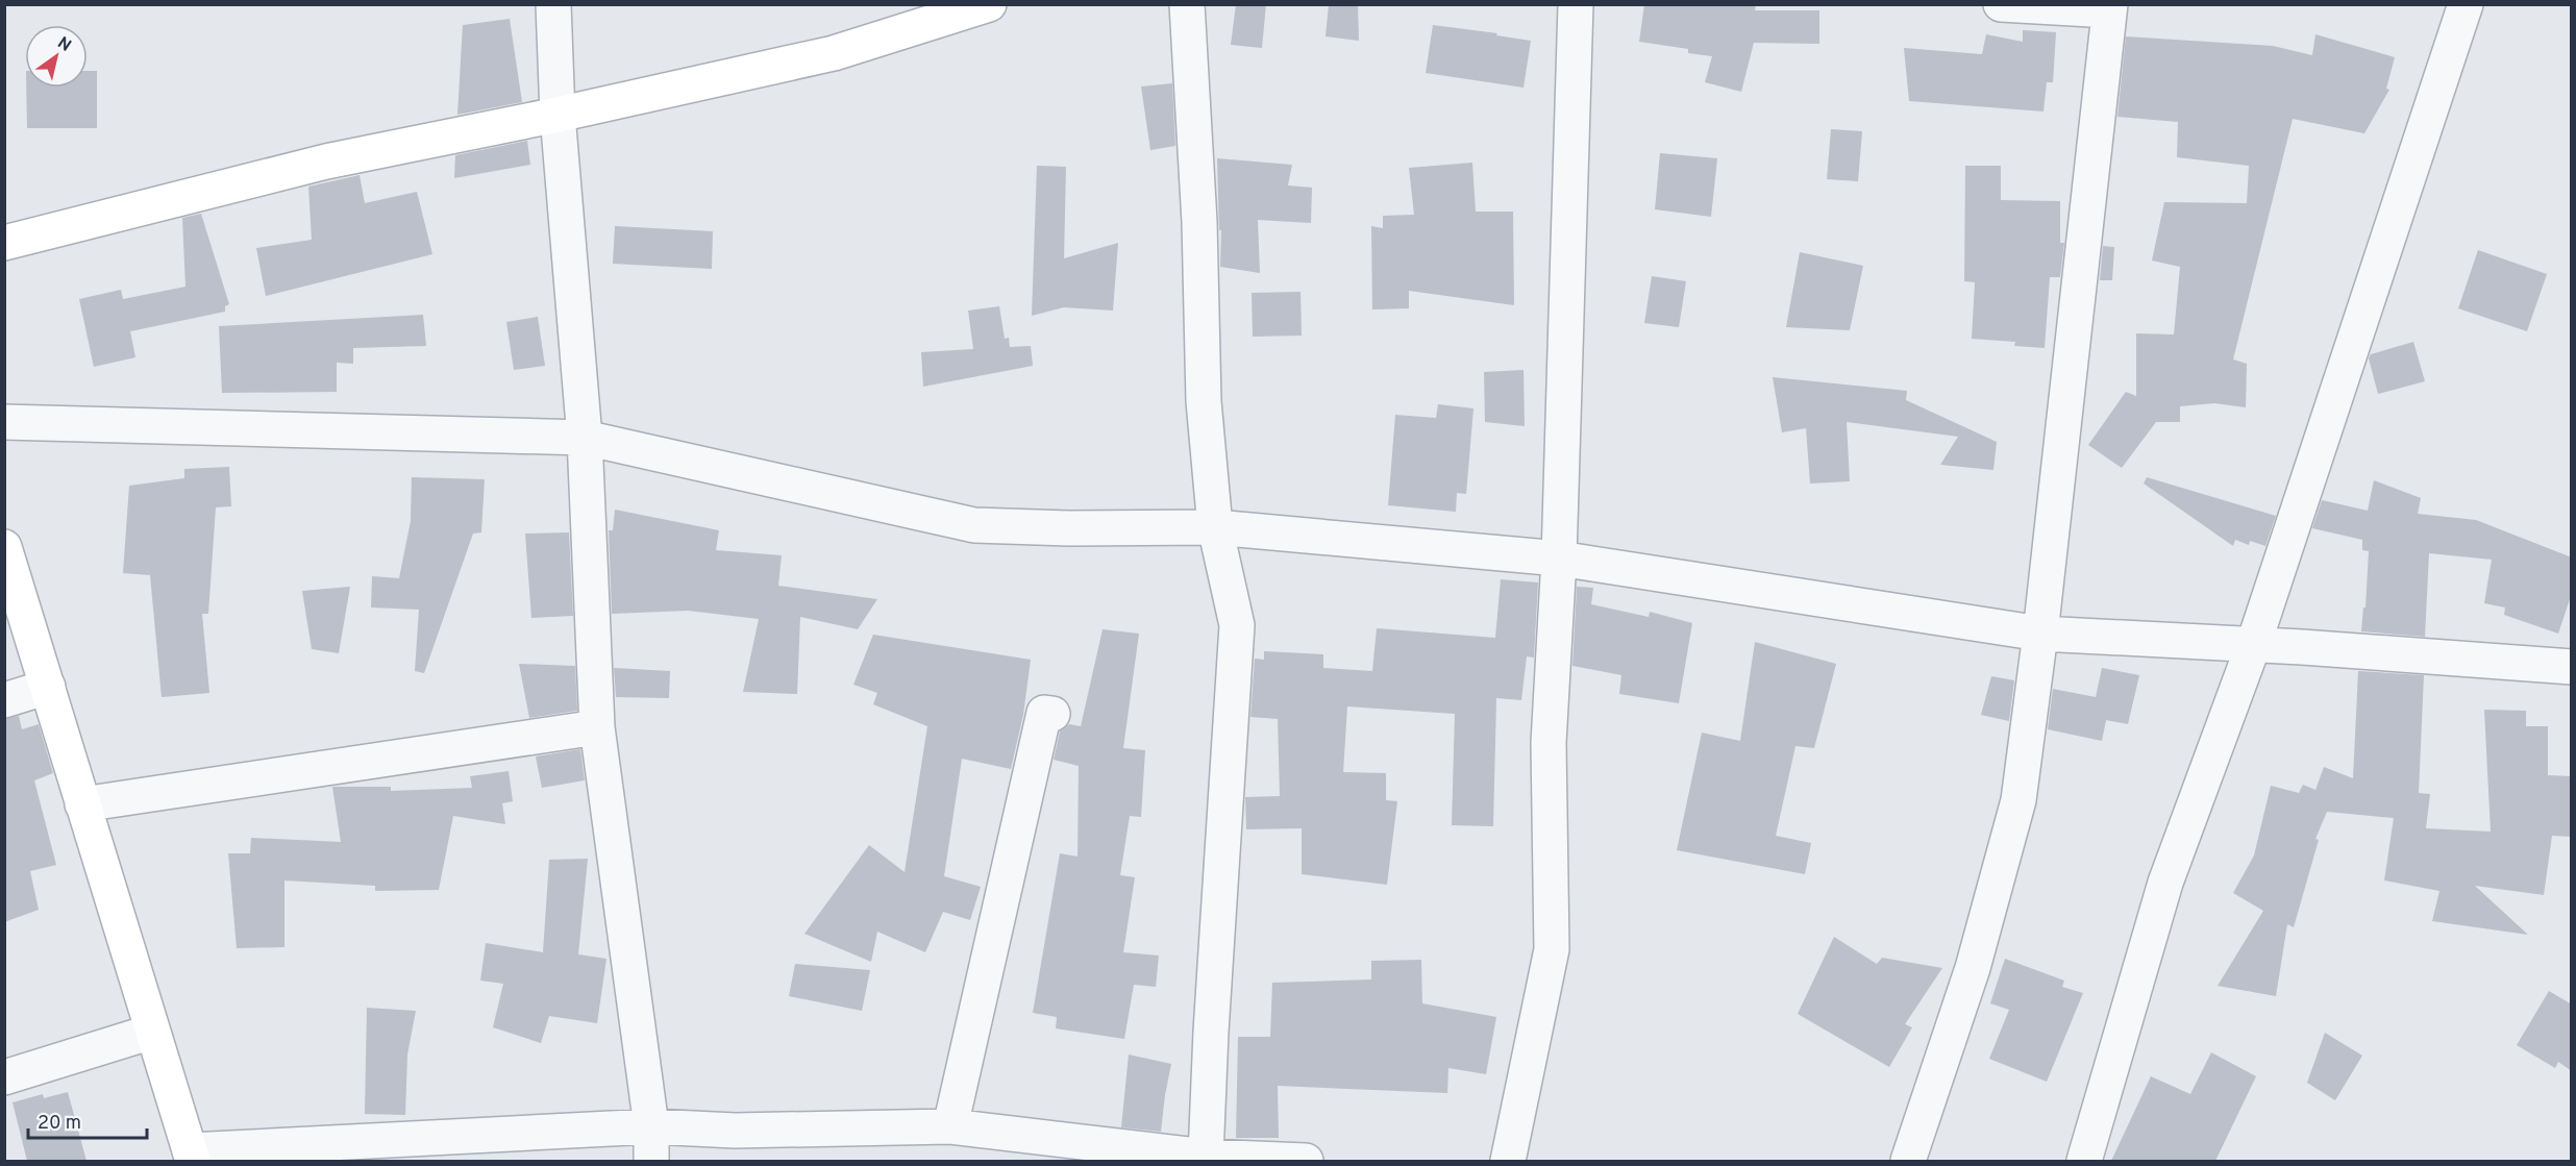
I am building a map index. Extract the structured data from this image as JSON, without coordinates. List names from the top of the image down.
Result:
{
  "scale_bar": "20 m",
  "north": "top right"
}
